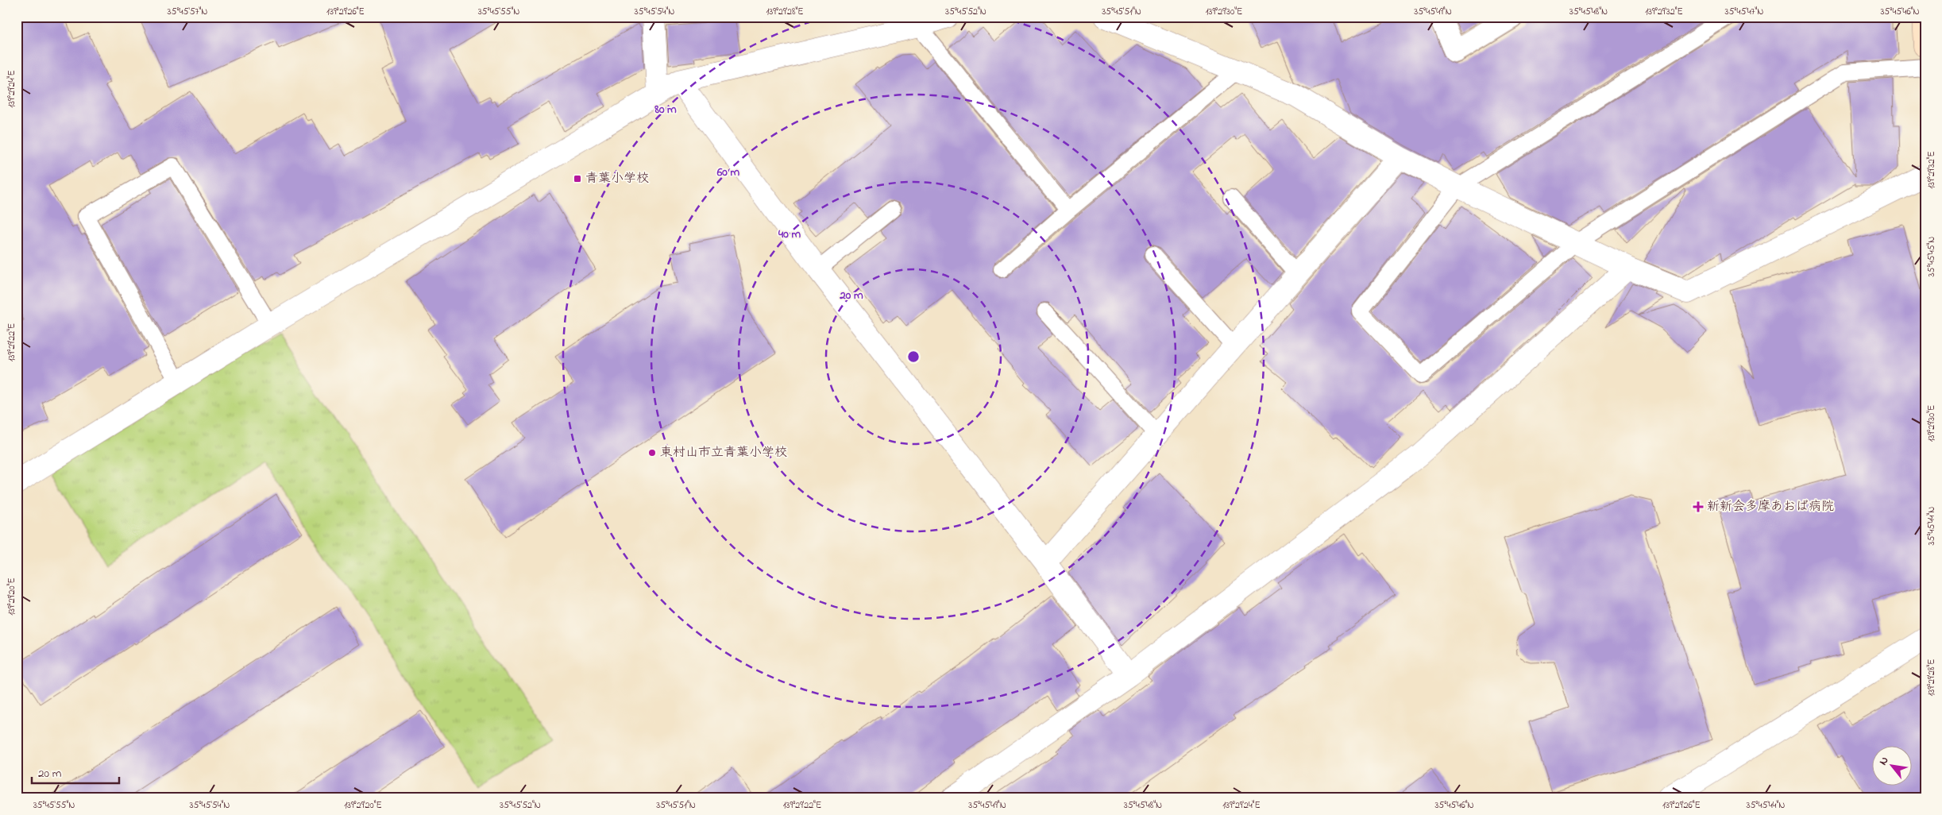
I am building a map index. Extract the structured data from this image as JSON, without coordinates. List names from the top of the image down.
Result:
{
  "places": {
    "transit": ["青葉小学校"],
    "other": ["東村山市立青葉小学校"],
    "health": ["新新会多摩あおば病院"]
  },
  "scale_bar": "20 m",
  "north": "top left",
  "coordinates": [
    "35°45'57\"N",
    "139°29'26\"E",
    "35°45'55\"N",
    "35°45'54\"N",
    "139°29'28\"E",
    "35°45'52\"N",
    "35°45'51\"N",
    "139°29'30\"E",
    "35°45'49\"N",
    "35°45'48\"N",
    "139°29'32\"E",
    "35°45'47\"N",
    "35°45'46\"N",
    "139°29'24\"E",
    "35°45'45\"N",
    "139°29'22\"E",
    "35°45'44\"N",
    "139°29'20\"E"
  ],
  "rings": [
    "80 m",
    "60 m",
    "40 m",
    "20 m"
  ]
}
